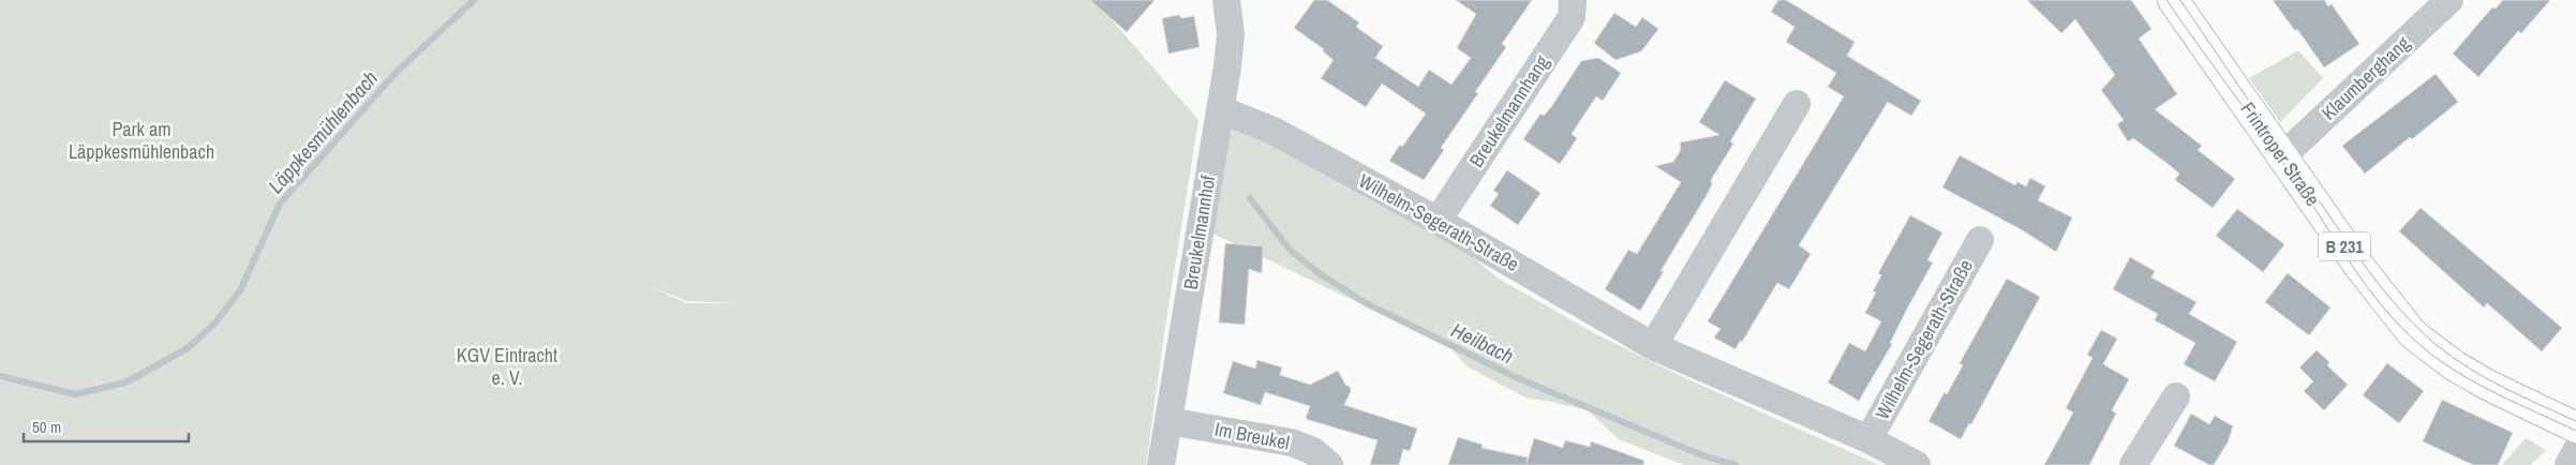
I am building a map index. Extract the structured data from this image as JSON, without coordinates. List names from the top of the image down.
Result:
{
  "streets": {
    "main road": ["Frintroper Straße", "B 231"],
    "street": [
      "Klaumberghang",
      "Breukelmannhang",
      "Wilhelm-Segerath-Straße",
      "Breukelmannhof",
      "Im Breukel"
    ]
  },
  "crossings": [
    ["Klaumberghang", "Frintroper Straße"],
    ["Breukelmannhang", "Wilhelm-Segerath-Straße"],
    ["Wilhelm-Segerath-Straße", "Breukelmannhof"],
    ["Breukelmannhof", "Im Breukel"]
  ],
  "water": ["Läppkesmühlenbach", "Heilbach"],
  "parks": ["Park am Läppkesmühlenbach", "KGV Eintracht e. V."],
  "scale_bar": "50 m"
}
